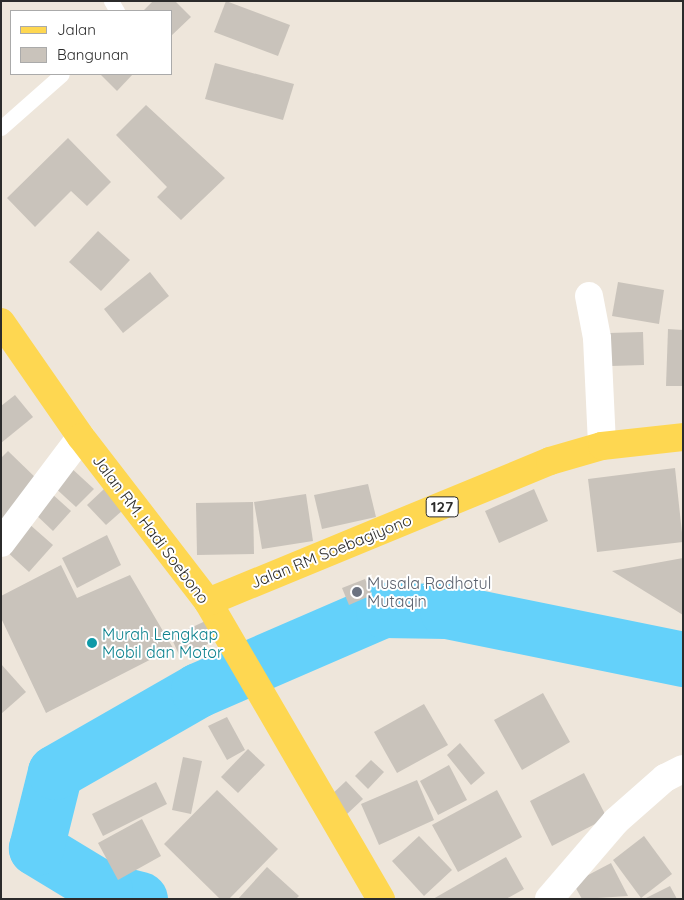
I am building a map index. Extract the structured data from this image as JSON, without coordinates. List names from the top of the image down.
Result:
{
  "streets": {
    "main road": ["127", "Jalan RM. Hadi Soebono", "Jalan RM Soebagiyono"]
  },
  "crossings": [
    ["Jalan RM. Hadi Soebono", "Jalan RM Soebagiyono"]
  ],
  "places": ["Musala Rodhotul Mutaqin", "Murah Lengkap Mobil dan Motor"],
  "legend": ["Jalan", "Bangunan"]
}
